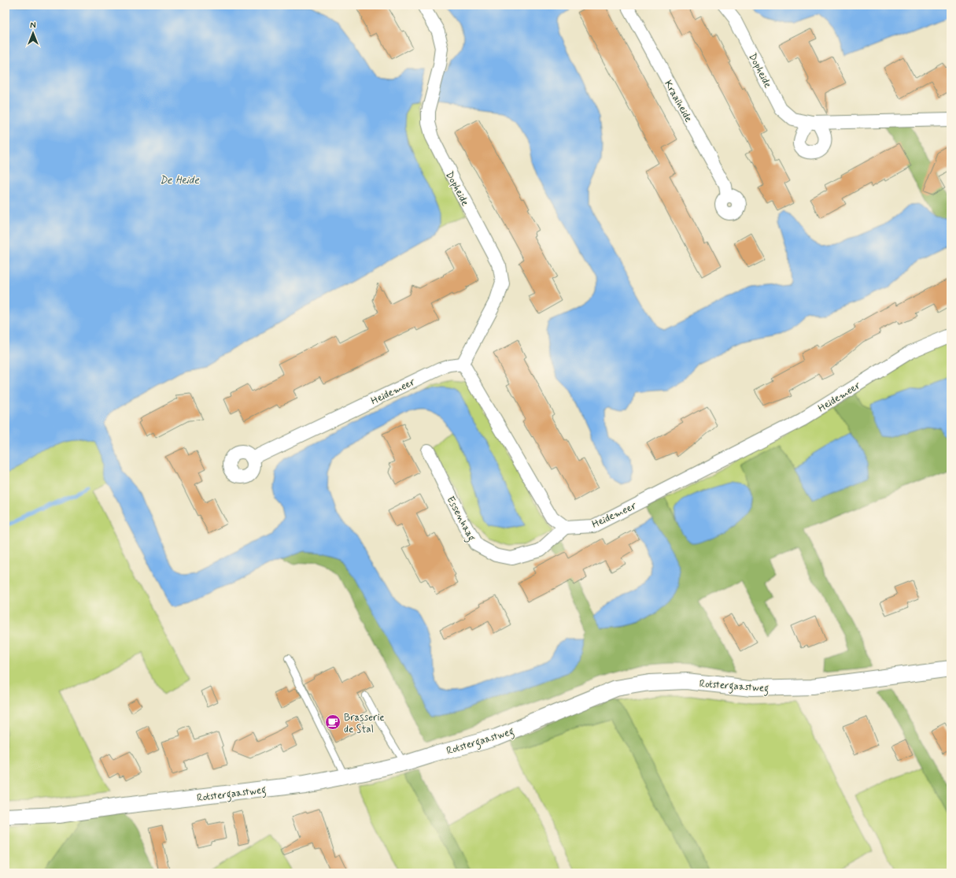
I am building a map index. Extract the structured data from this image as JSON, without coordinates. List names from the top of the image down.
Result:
{
  "streets": {
    "street": [
      "Dopheide",
      "Kraaiheide",
      "Heidemeer",
      "Essenhaag",
      "Rotstergaastweg"
    ]
  },
  "crossings": [
    ["Dopheide", "Heidemeer"],
    ["Heidemeer", "Essenhaag"]
  ],
  "water": ["De Heide"],
  "places": {
    "cafe": ["Brasserie de Stal"]
  },
  "north": "top"
}
